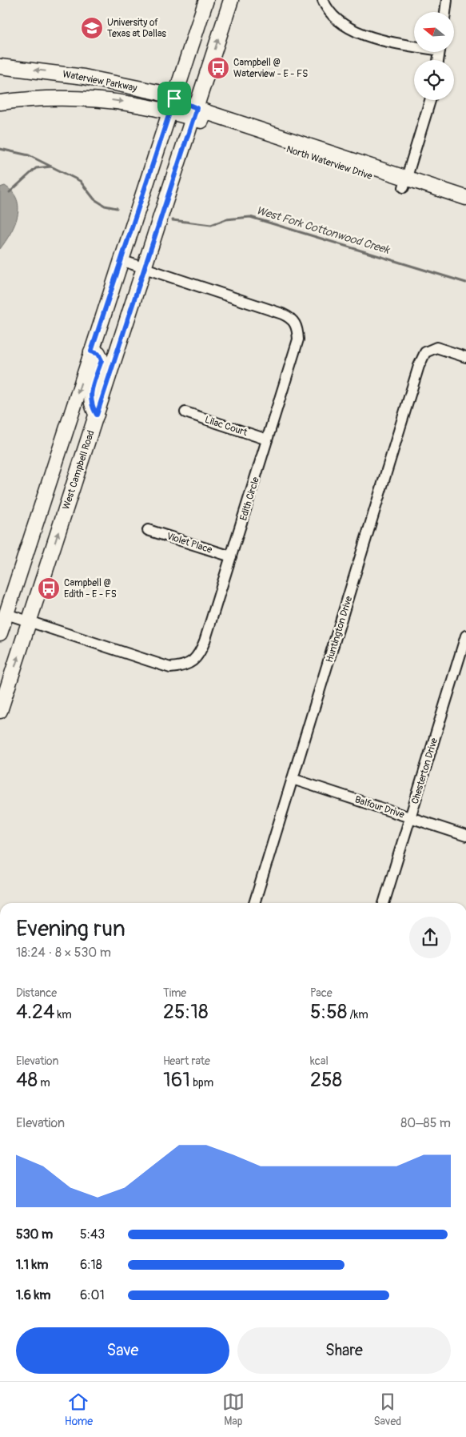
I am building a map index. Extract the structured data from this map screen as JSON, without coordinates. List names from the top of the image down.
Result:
{
  "streets": {
    "main road": ["Waterview Parkway", "North Waterview Drive", "West Campbell Road"],
    "street": [
      "Lilac Court",
      "Edith Circle",
      "Violet Place",
      "Huntington Drive",
      "Chesterton Drive",
      "Balfour Drive"
    ]
  },
  "crossings": [
    ["Waterview Parkway", "North Waterview Drive"],
    ["Waterview Parkway", "West Campbell Road"],
    ["North Waterview Drive", "West Campbell Road"],
    ["Lilac Court", "Edith Circle"],
    ["West Campbell Road", "Edith Circle"],
    ["Edith Circle", "Violet Place"],
    ["Huntington Drive", "Balfour Drive"],
    ["Chesterton Drive", "Balfour Drive"]
  ],
  "water": ["West Fork Cottonwood Creek"],
  "places": {
    "school or university": ["University of Texas at Dallas"],
    "bus stop": ["Campbell @ Waterview - E - FS", "Campbell @ Edith - E - FS"]
  },
  "north": "left",
  "page": {
    "heading": ["Evening run", "18:24 · 8 × 530 m"],
    "stats": [
      ["Distance", "4.24 km"],
      ["Time", "25:18"],
      ["Pace", "5:58 /km"],
      ["Elevation", "48 m"],
      ["Heart rate", "161 bpm"],
      ["kcal", "258"]
    ],
    "chart": ["Elevation", "80–85 m"],
    "list": [
      {
        "name": "530 m",
        "note": "5:43"
      },
      {
        "name": "1.1 km",
        "note": "6:18"
      },
      {
        "name": "1.6 km",
        "note": "6:01"
      }
    ],
    "buttons": ["Save", "Share"],
    "tabs": ["Home", "Map", "Saved"]
  }
}
